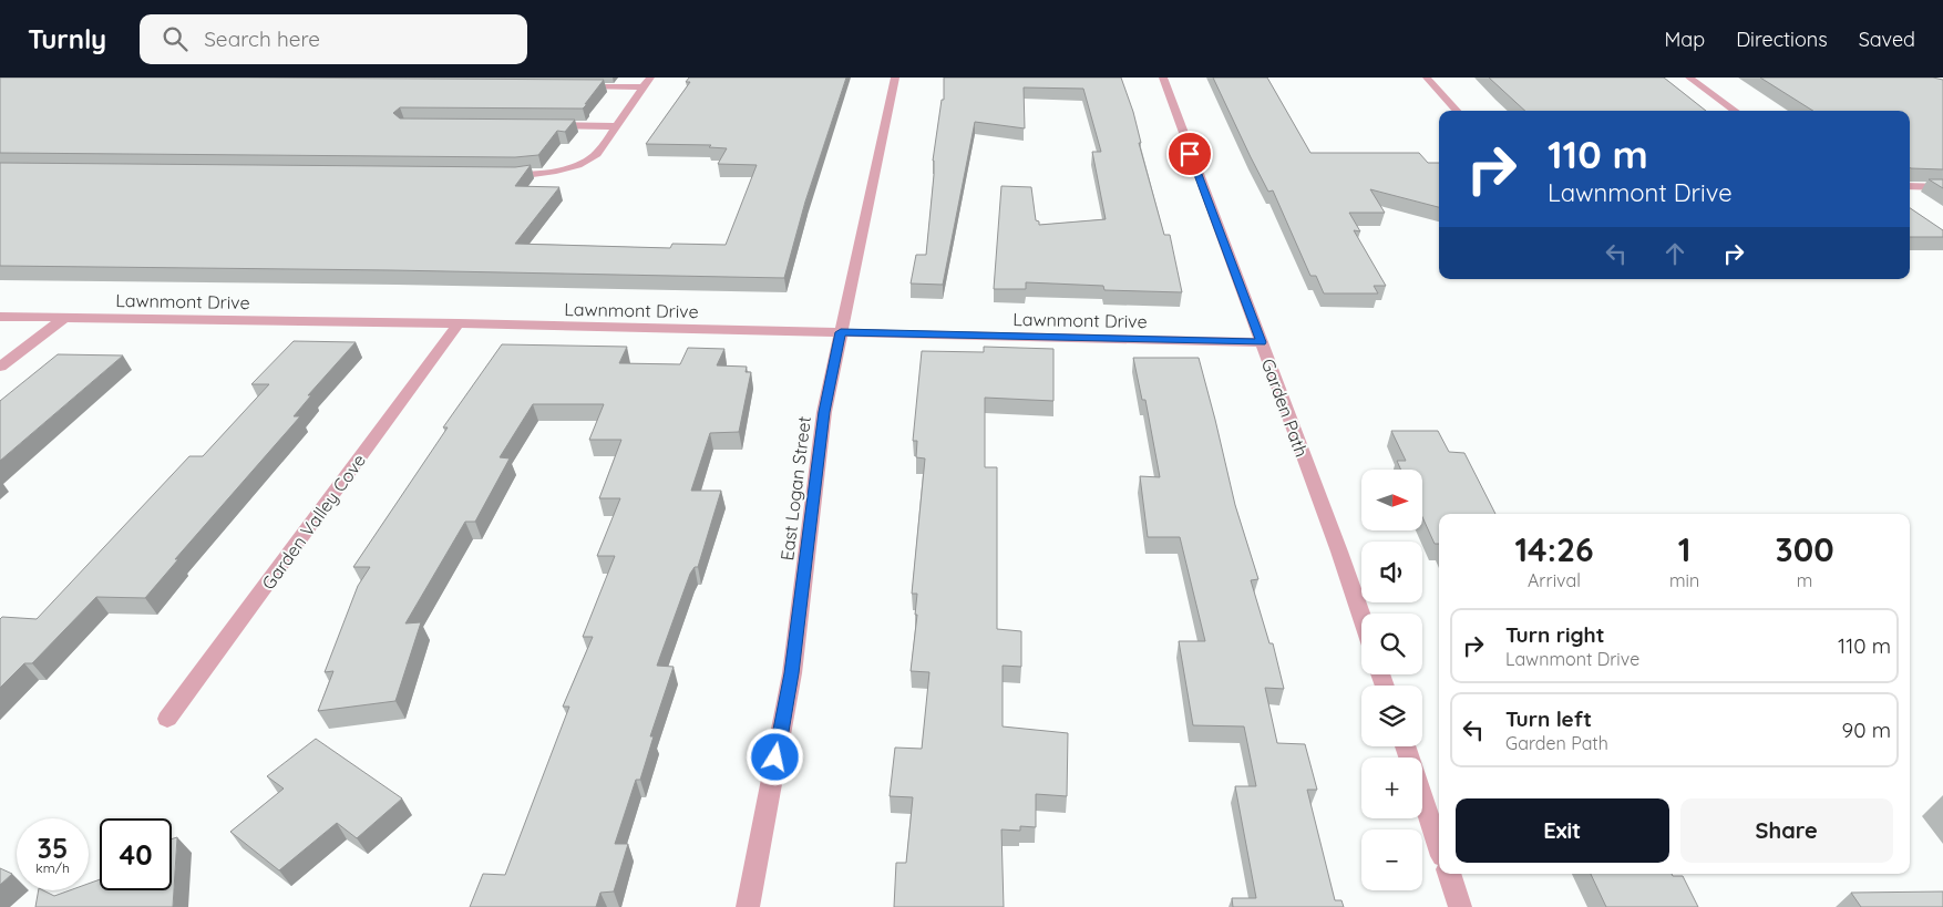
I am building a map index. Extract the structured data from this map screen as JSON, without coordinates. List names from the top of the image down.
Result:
{
  "streets": {
    "street": [
      "Lawnmont Drive",
      "Garden Path",
      "East Logan Street",
      "Garden Valley Cove"
    ]
  },
  "crossings": [
    ["Lawnmont Drive", "Garden Path"],
    ["Lawnmont Drive", "East Logan Street"],
    ["Lawnmont Drive", "Garden Valley Cove"]
  ],
  "north": "right",
  "page": {
    "header": "Turnly",
    "search": "Search here",
    "nav": ["Map", "Directions", "Saved"],
    "turn": ["110 m", "Lawnmont Drive"],
    "map_buttons": ["+", "−"],
    "eta": [
      "14:26",
      "Arrival",
      "1",
      "min",
      "300",
      "m"
    ],
    "list": [
      {
        "name": "Turn right",
        "note": "Lawnmont Drive",
        "value": "110 m"
      },
      {
        "name": "Turn left",
        "note": "Garden Path",
        "value": "90 m"
      }
    ],
    "buttons": ["Exit", "Share"],
    "speed": "35 km/h",
    "limit": "40"
  }
}
